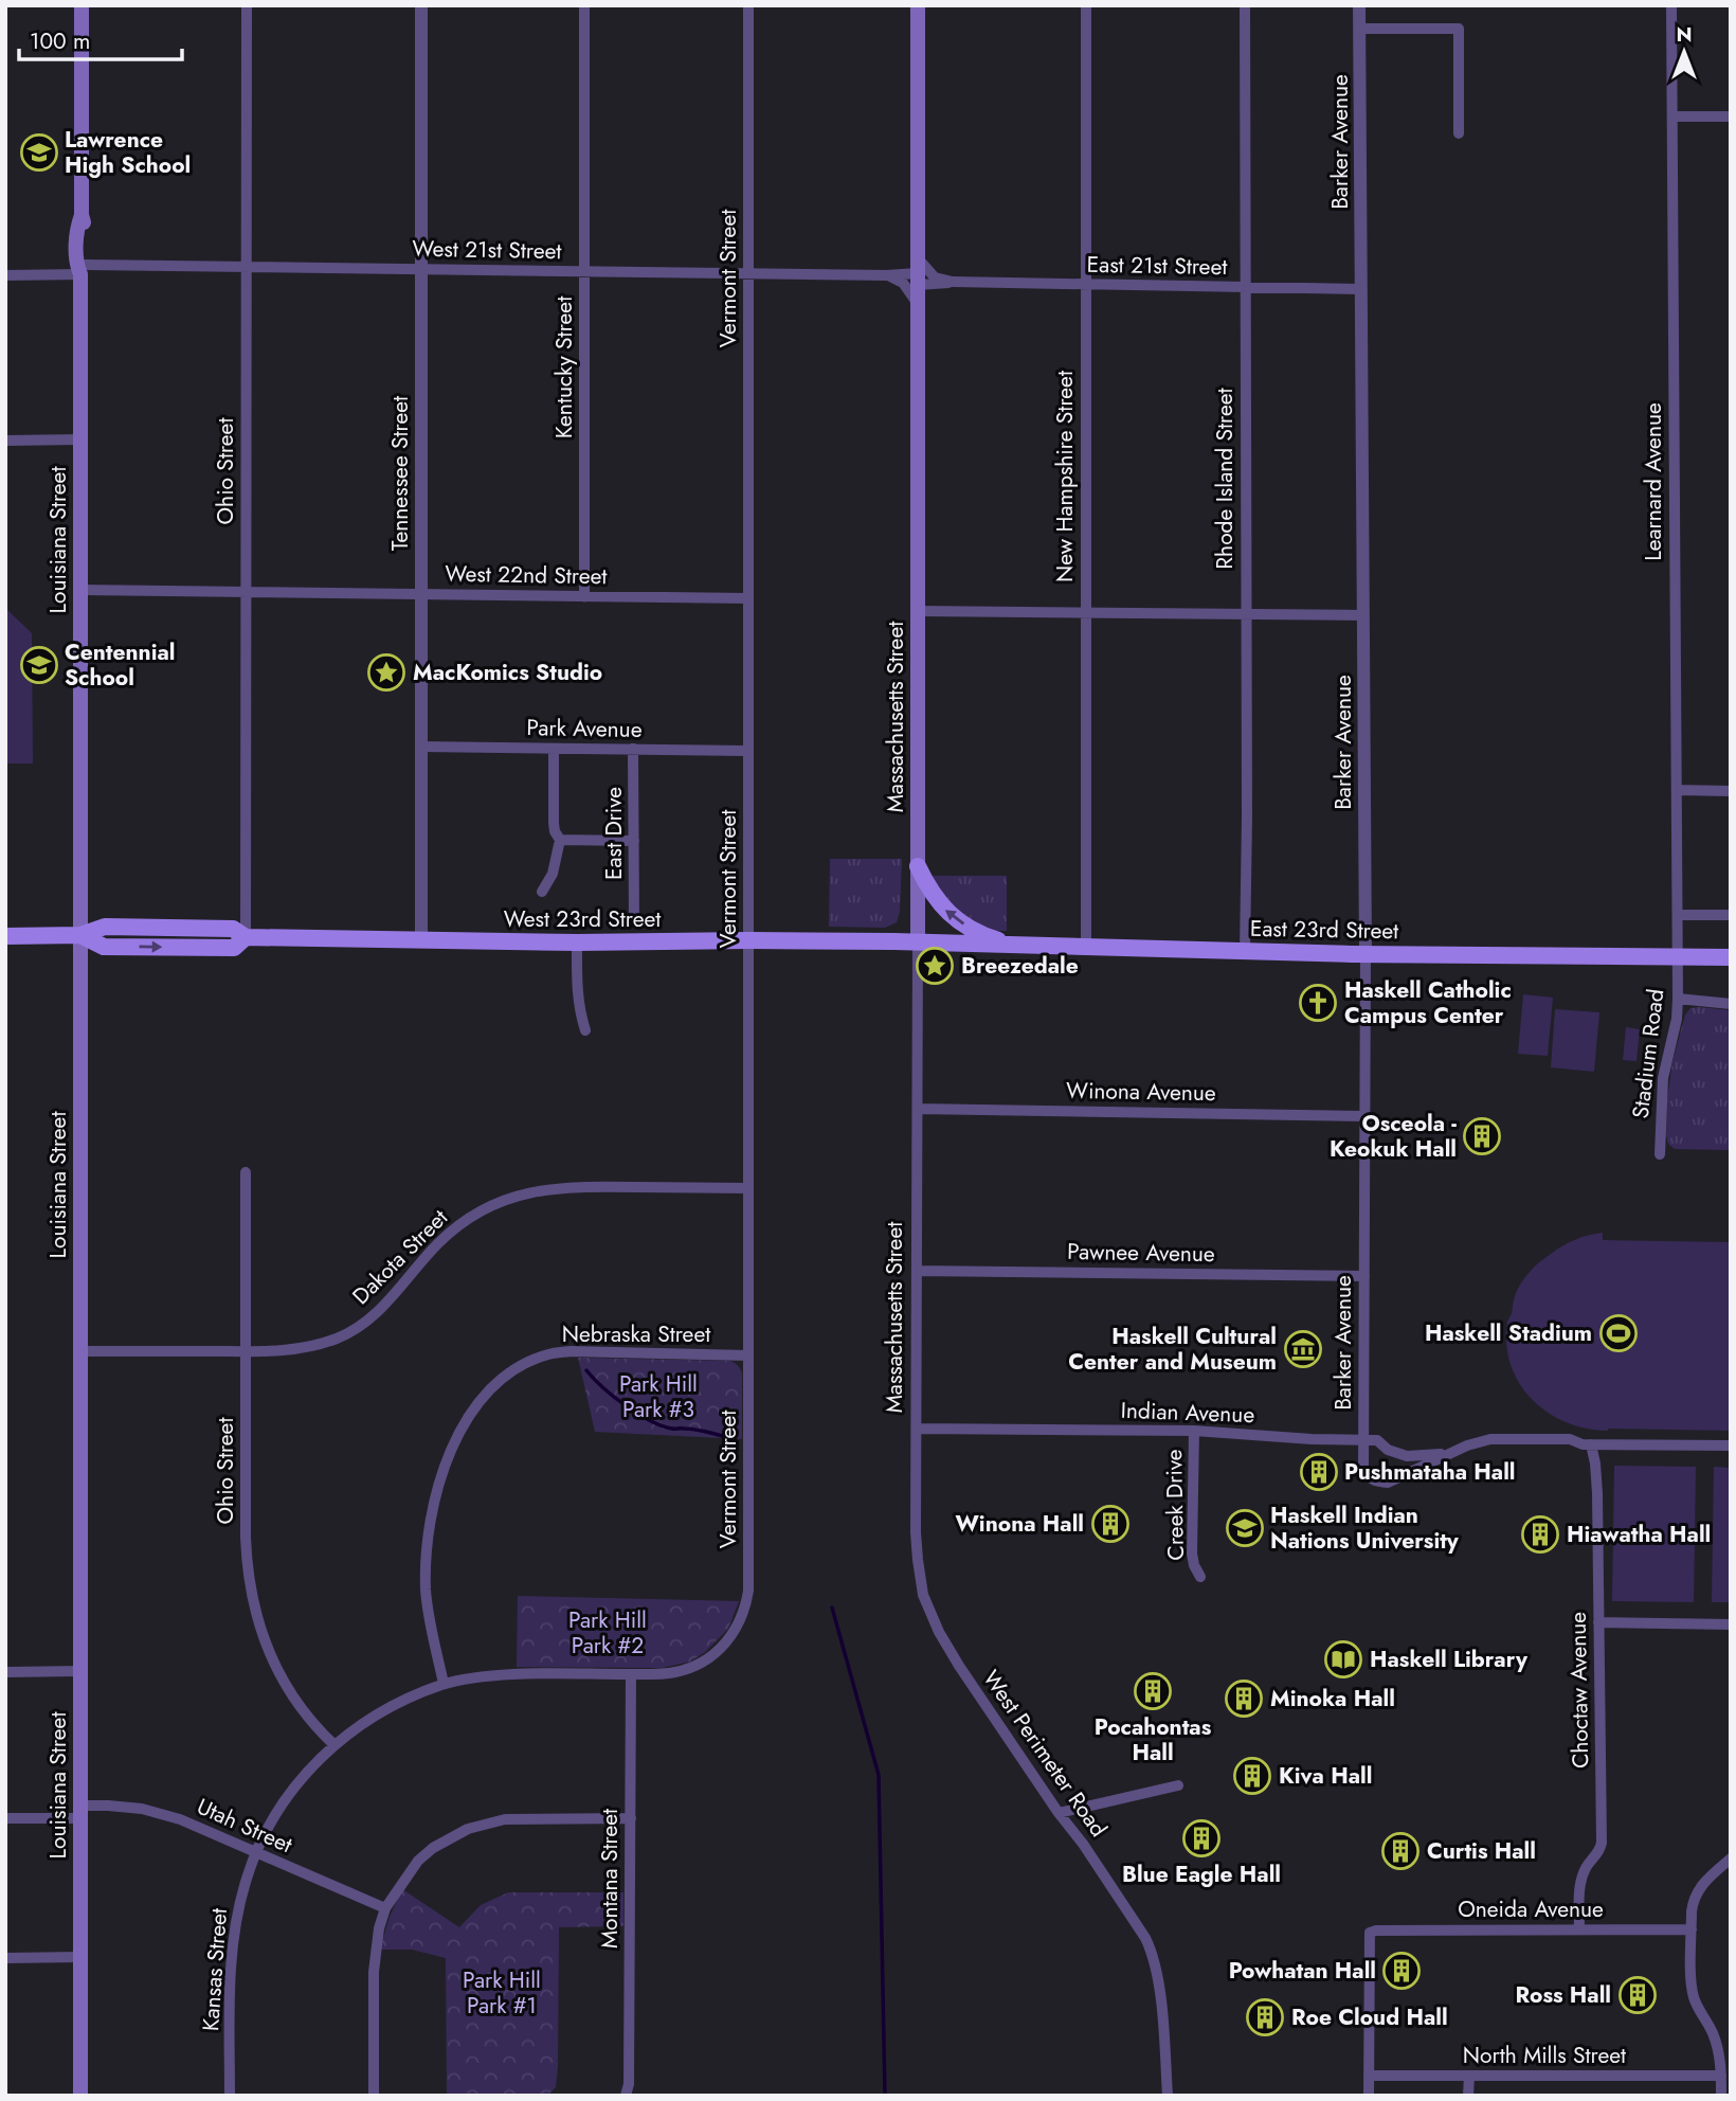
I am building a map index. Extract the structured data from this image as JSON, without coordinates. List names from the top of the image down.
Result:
{
  "streets": {
    "main road": [
      "Louisiana Street",
      "Massachusetts Street",
      "West 23rd Street",
      "East 23rd Street"
    ],
    "street": [
      "Barker Avenue",
      "West 21st Street",
      "East 21st Street",
      "Vermont Street",
      "Kentucky Street",
      "Ohio Street",
      "Tennessee Street",
      "New Hampshire Street",
      "Rhode Island Street",
      "Learnard Avenue",
      "West 22nd Street",
      "Park Avenue",
      "East Drive",
      "Stadium Road",
      "Winona Avenue",
      "Pawnee Avenue",
      "Dakota Street",
      "Nebraska Street",
      "Indian Avenue",
      "Creek Drive",
      "Choctaw Avenue",
      "West Perimeter Road",
      "Utah Street",
      "Montana Street",
      "Oneida Avenue",
      "Kansas Street",
      "North Mills Street"
    ]
  },
  "crossings": [
    ["Barker Avenue", "East 21st Street"],
    ["Barker Avenue", "East 23rd Street"],
    ["Barker Avenue", "Winona Avenue"],
    ["Barker Avenue", "Pawnee Avenue"],
    ["Barker Avenue", "Indian Avenue"],
    ["West 21st Street", "East 21st Street"],
    ["West 21st Street", "Vermont Street"],
    ["West 21st Street", "Kentucky Street"],
    ["West 21st Street", "Ohio Street"],
    ["West 21st Street", "Tennessee Street"],
    ["West 21st Street", "Louisiana Street"],
    ["West 21st Street", "Massachusetts Street"],
    ["East 21st Street", "New Hampshire Street"],
    ["East 21st Street", "Rhode Island Street"],
    ["East 21st Street", "Massachusetts Street"],
    ["Vermont Street", "West 22nd Street"],
    ["Vermont Street", "Park Avenue"],
    ["Vermont Street", "West 23rd Street"],
    ["Vermont Street", "Dakota Street"],
    ["Vermont Street", "Nebraska Street"],
    ["Vermont Street", "Montana Street"],
    ["Vermont Street", "Kansas Street"],
    ["Kentucky Street", "West 22nd Street"],
    ["Ohio Street", "West 22nd Street"],
    ["Ohio Street", "West 23rd Street"],
    ["Ohio Street", "Dakota Street"],
    ["Ohio Street", "Kansas Street"],
    ["Tennessee Street", "West 22nd Street"],
    ["Tennessee Street", "Park Avenue"],
    ["Tennessee Street", "West 23rd Street"],
    ["New Hampshire Street", "East 23rd Street"],
    ["Rhode Island Street", "East 23rd Street"],
    ["Learnard Avenue", "East 23rd Street"],
    ["Learnard Avenue", "Stadium Road"],
    ["Louisiana Street", "West 22nd Street"],
    ["Louisiana Street", "West 23rd Street"],
    ["Louisiana Street", "Dakota Street"],
    ["Louisiana Street", "Utah Street"],
    ["Massachusetts Street", "West 23rd Street"],
    ["Massachusetts Street", "East 23rd Street"],
    ["Massachusetts Street", "Winona Avenue"],
    ["Massachusetts Street", "Pawnee Avenue"],
    ["Massachusetts Street", "Indian Avenue"],
    ["Massachusetts Street", "West Perimeter Road"],
    ["Park Avenue", "East Drive"],
    ["West 23rd Street", "East 23rd Street"],
    ["East 23rd Street", "Stadium Road"],
    ["Nebraska Street", "Kansas Street"],
    ["Indian Avenue", "Creek Drive"],
    ["Indian Avenue", "Choctaw Avenue"],
    ["Indian Avenue", "West Perimeter Road"],
    ["Choctaw Avenue", "Oneida Avenue"],
    ["Utah Street", "Kansas Street"],
    ["Montana Street", "Kansas Street"],
    ["Oneida Avenue", "North Mills Street"]
  ],
  "parks": ["Park Hill Park #3", "Park Hill Park #2", "Park Hill Park #1"],
  "places": {
    "school or university": ["Lawrence High School", "Centennial School", "Haskell Indian Nations University"],
    "place": ["MacKomics Studio", "Breezedale"],
    "church": ["Haskell Catholic Campus Center"],
    "building": [
      "Osceola - Keokuk Hall",
      "Pushmataha Hall",
      "Winona Hall",
      "Hiawatha Hall",
      "Pocahontas Hall",
      "Minoka Hall",
      "Kiva Hall",
      "Blue Eagle Hall",
      "Curtis Hall",
      "Powhatan Hall",
      "Ross Hall",
      "Roe Cloud Hall"
    ],
    "sports": ["Haskell Stadium"],
    "museum": ["Haskell Cultural Center and Museum"],
    "library": ["Haskell Library"]
  },
  "scale_bar": "100 m",
  "north": "top"
}
